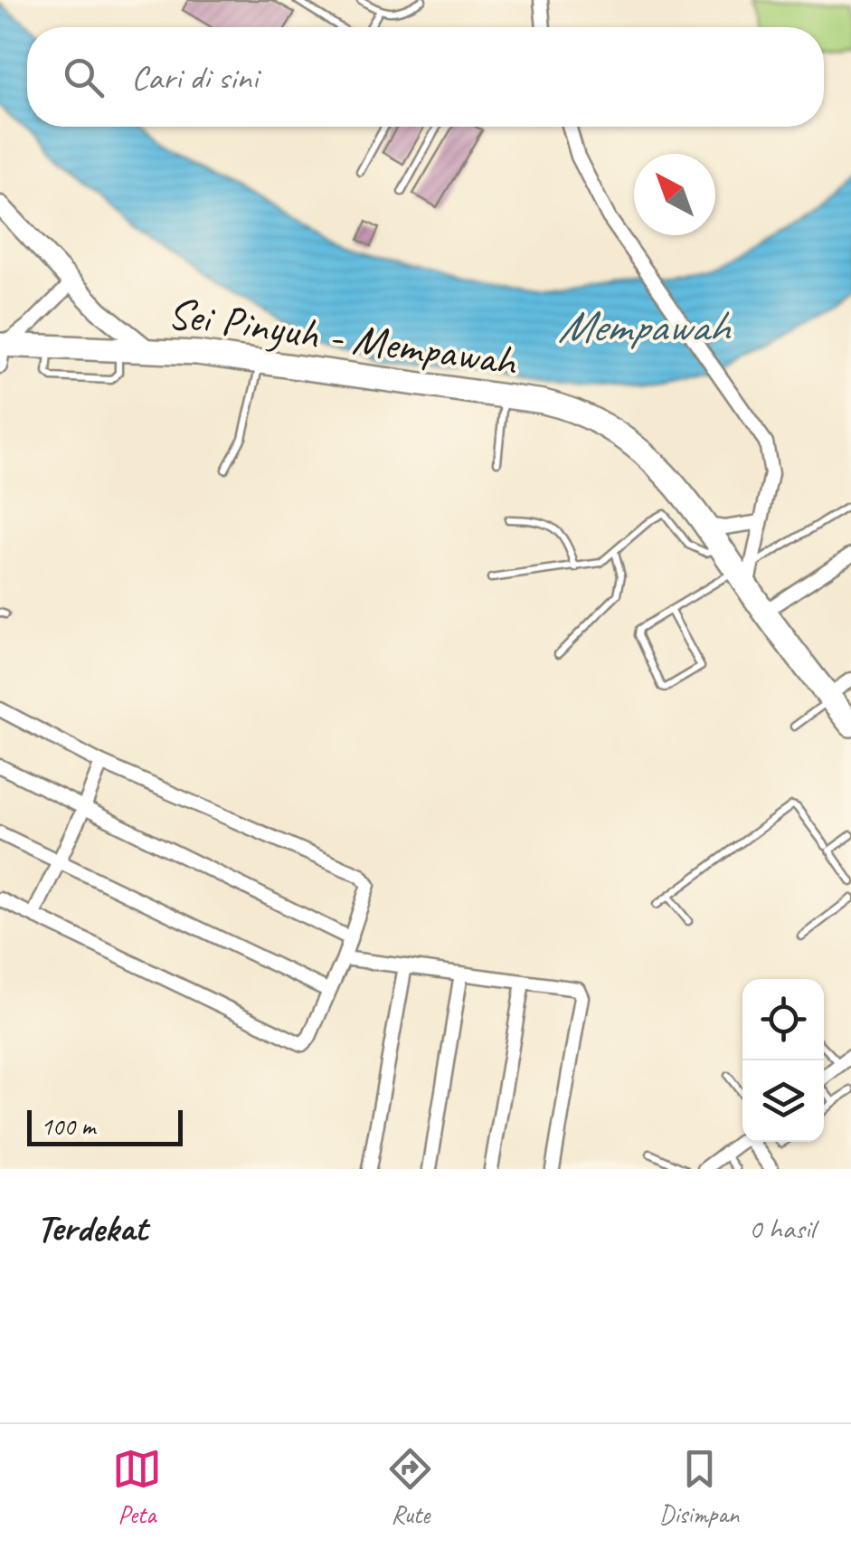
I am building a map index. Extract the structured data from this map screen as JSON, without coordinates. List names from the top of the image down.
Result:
{
  "streets": {
    "highway": ["Sei Pinyuh - Mempawah"]
  },
  "water": ["Mempawah"],
  "scale_bar": "100 m",
  "north": "top left",
  "page": {
    "search": "Cari di sini",
    "scale": "100 m",
    "heading": ["Terdekat", "0 hasil"],
    "nav": ["Peta", "Rute", "Disimpan"]
  }
}
